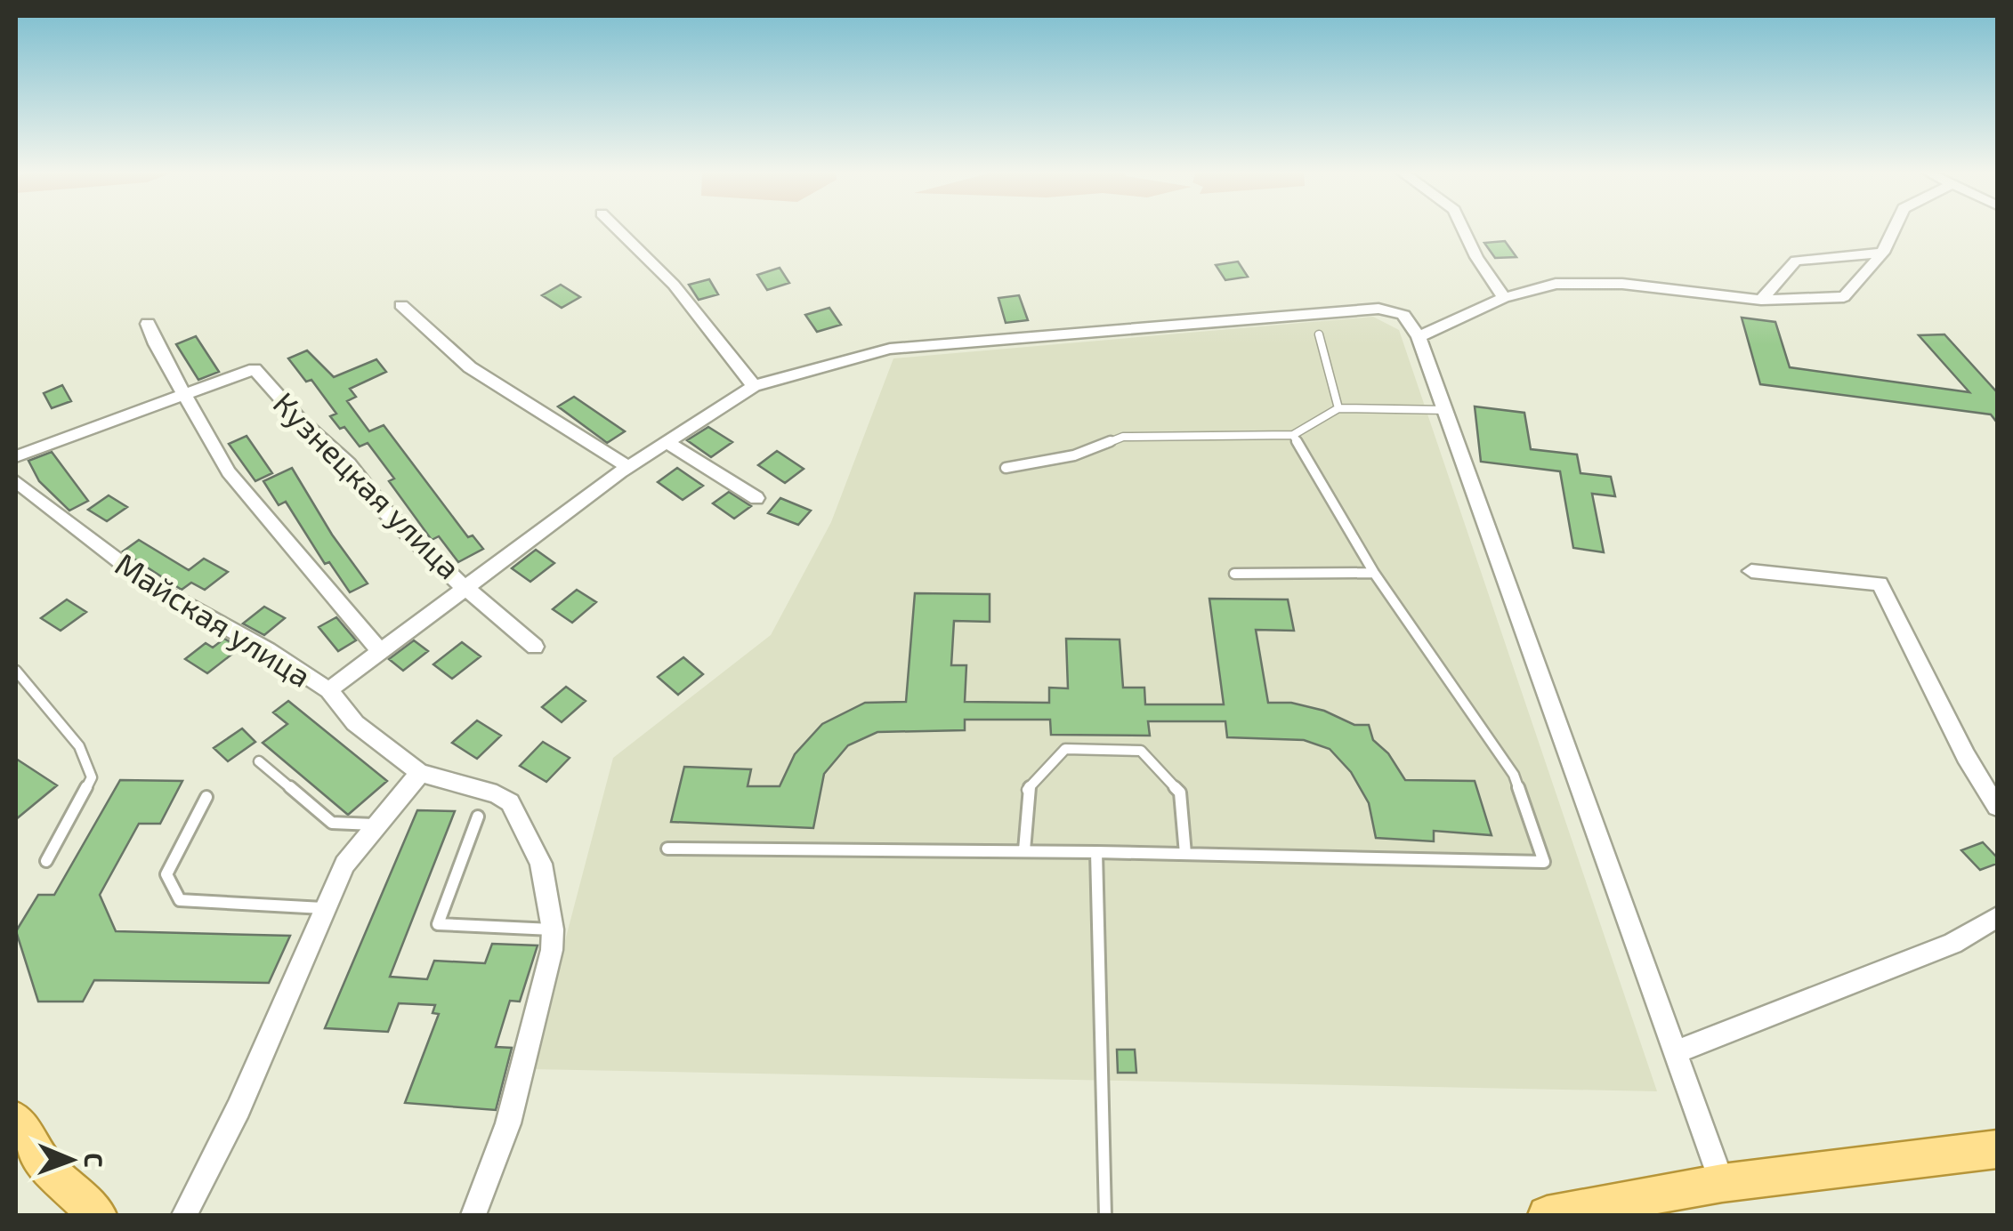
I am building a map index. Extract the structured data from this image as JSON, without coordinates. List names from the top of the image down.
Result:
{
  "streets": {
    "street": ["Кузнецкая улица", "Майская улица"]
  },
  "north": "right"
}
